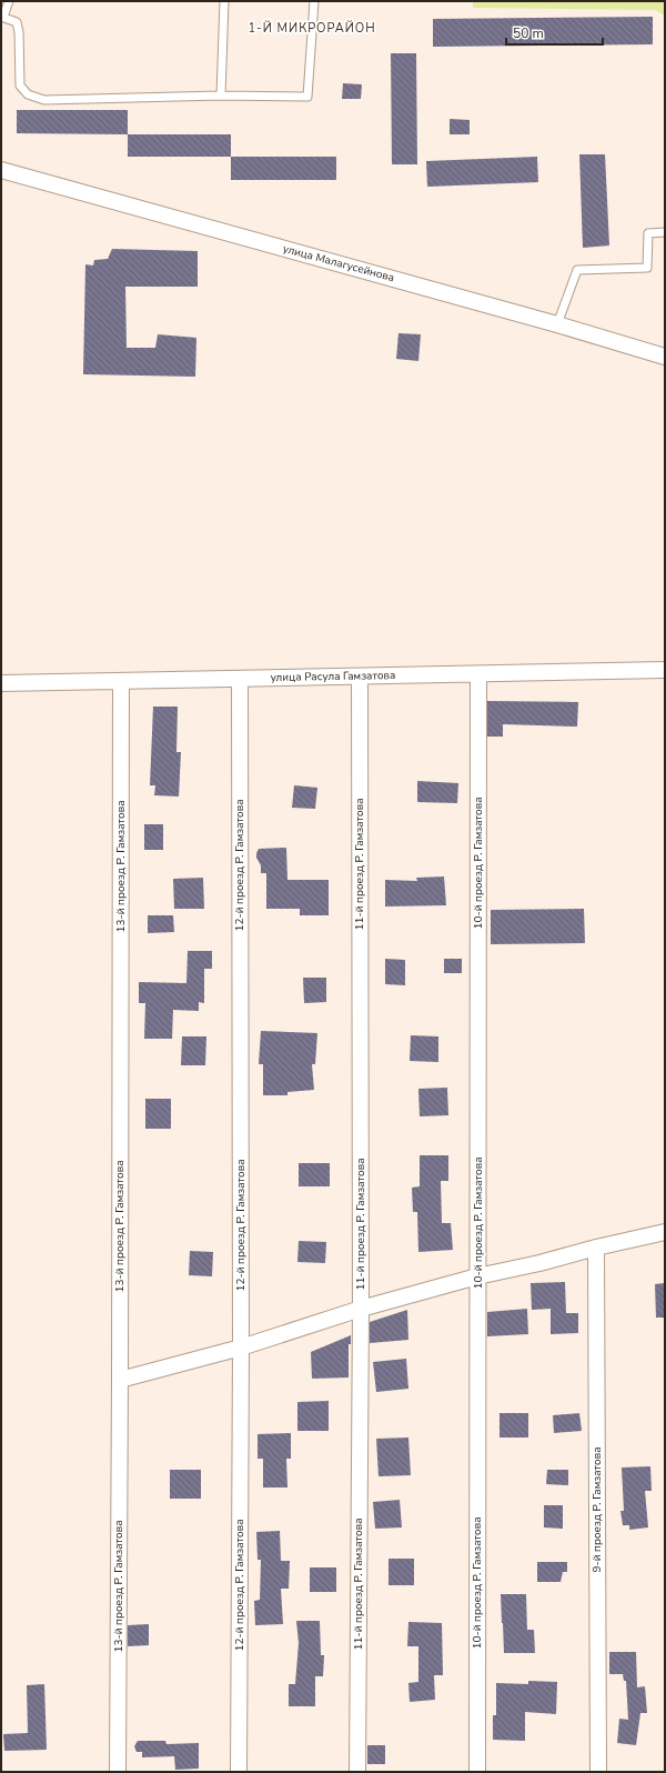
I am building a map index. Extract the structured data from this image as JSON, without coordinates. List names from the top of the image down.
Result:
{
  "streets": {
    "street": [
      "улица Малагусейнова",
      "улица Расула Гамзатова",
      "10-й проезд Р. Гамзатова",
      "11-й проезд Р. Гамзатова",
      "12-й проезд Р. Гамзатова",
      "13-й проезд Р. Гамзатова",
      "9-й проезд Р. Гамзатова"
    ]
  },
  "crossings": [
    ["улица Расула Гамзатова", "10-й проезд Р. Гамзатова"],
    ["улица Расула Гамзатова", "11-й проезд Р. Гамзатова"],
    ["улица Расула Гамзатова", "12-й проезд Р. Гамзатова"],
    ["улица Расула Гамзатова", "13-й проезд Р. Гамзатова"]
  ],
  "districts": ["1-Й МИКРОРАЙОН"],
  "scale_bar": "50 m"
}
